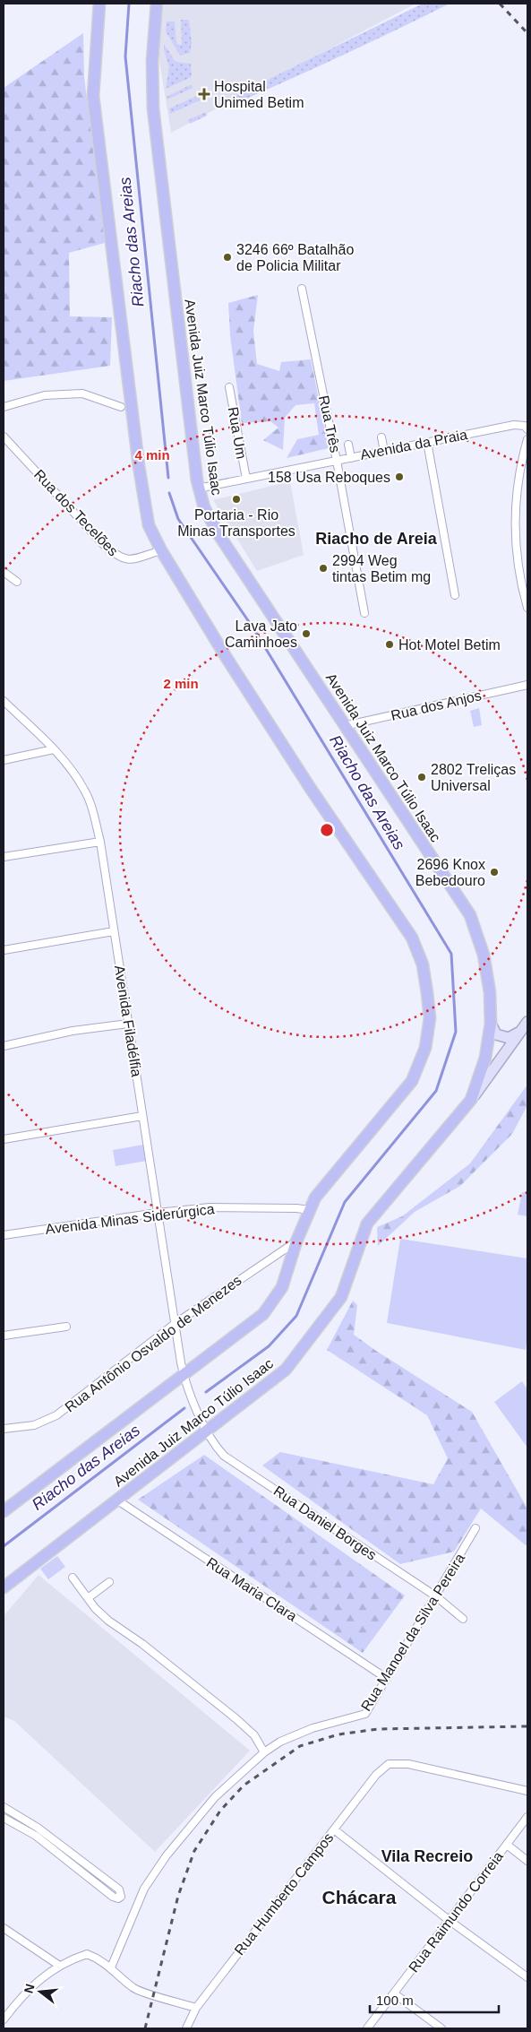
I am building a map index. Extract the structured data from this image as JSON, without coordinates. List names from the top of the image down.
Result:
{
  "streets": {
    "main road": ["Avenida Juiz Marco Túlio Isaac"],
    "street": [
      "Rua Três",
      "Rua Um",
      "Avenida da Praia",
      "Rua dos Tecelões",
      "Rua dos Anjos",
      "Avenida Filadélfia",
      "Avenida Minas Siderúrgica",
      "Rua Antônio Osvaldo de Menezes",
      "Rua Daniel Borges",
      "Rua Maria Clara",
      "Rua Manoel da Silva Pereira",
      "Rua Humberto Campos",
      "Rua Raimundo Correia"
    ]
  },
  "crossings": [
    ["Avenida Juiz Marco Túlio Isaac", "Avenida da Praia"],
    ["Avenida Juiz Marco Túlio Isaac", "Rua dos Anjos"],
    ["Avenida Juiz Marco Túlio Isaac", "Rua Daniel Borges"],
    ["Avenida Juiz Marco Túlio Isaac", "Rua Maria Clara"],
    ["Rua Três", "Avenida da Praia"],
    ["Rua Um", "Avenida da Praia"],
    ["Avenida Filadélfia", "Avenida Minas Siderúrgica"],
    ["Avenida Filadélfia", "Rua Antônio Osvaldo de Menezes"],
    ["Avenida Filadélfia", "Rua Daniel Borges"],
    ["Rua Daniel Borges", "Rua Manoel da Silva Pereira"],
    ["Rua Maria Clara", "Rua Manoel da Silva Pereira"]
  ],
  "districts": ["Riacho de Areia", "Vila Recreio", "Chácara"],
  "water": ["Riacho das Areias"],
  "places": {
    "health": ["Hospital Unimed Betim"],
    "other": [
      "3246 66º Batalhão de Policia Militar",
      "158 Usa Reboques",
      "Portaria - Rio Minas Transportes",
      "2994 Weg tintas Betim mg",
      "Lava Jato Caminhoes",
      "Hot Motel Betim",
      "2802 Treliças Universal",
      "2696 Knox Bebedouro"
    ]
  },
  "scale_bar": "100 m",
  "north": "left",
  "rings": ["4 min", "2 min"]
}
